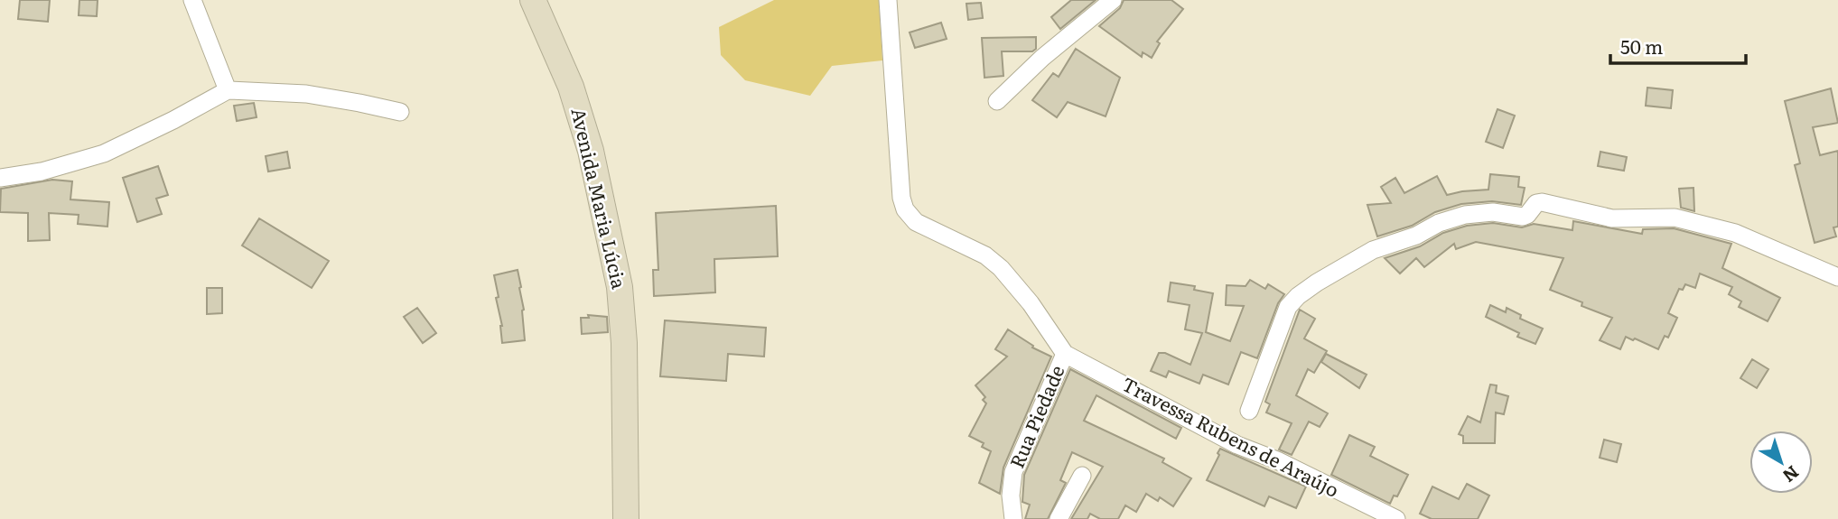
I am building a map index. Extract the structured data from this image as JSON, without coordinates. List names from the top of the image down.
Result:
{
  "streets": {
    "main road": ["Avenida Maria Lúcia"],
    "street": ["Rua Piedade", "Travessa Rubens de Araújo"]
  },
  "crossings": [
    ["Rua Piedade", "Travessa Rubens de Araújo"]
  ],
  "scale_bar": "50 m",
  "north": "bottom right"
}
